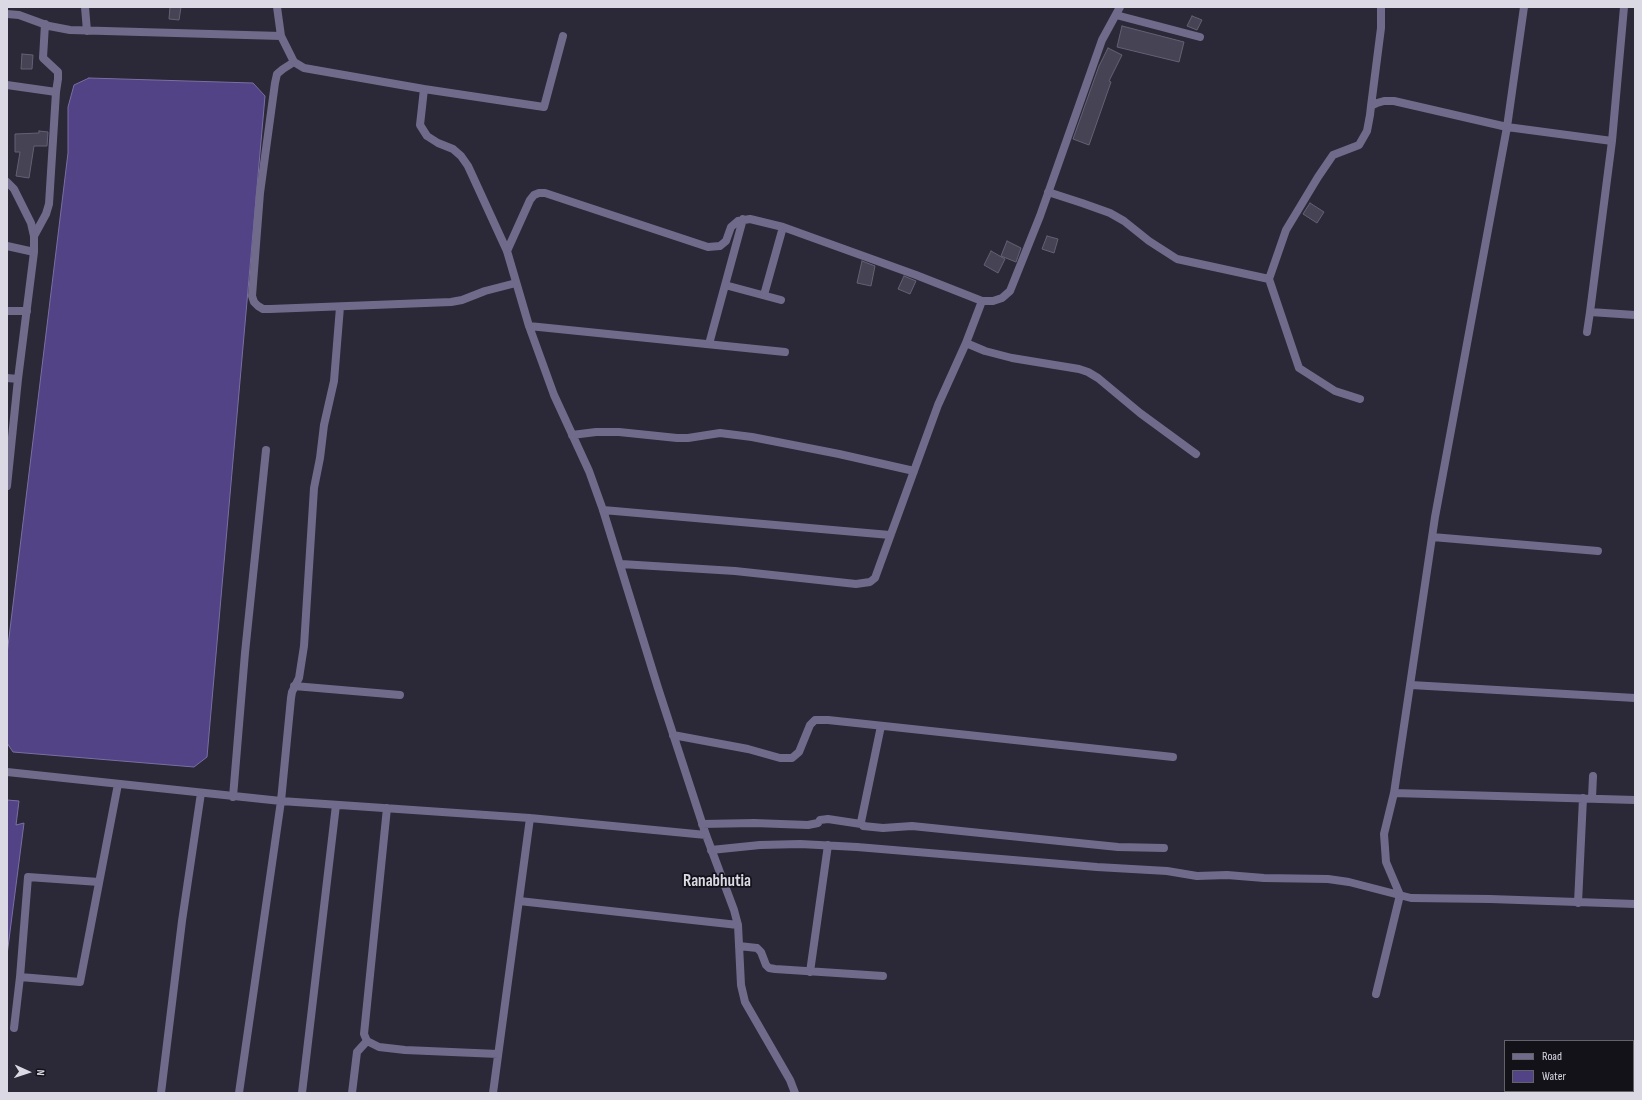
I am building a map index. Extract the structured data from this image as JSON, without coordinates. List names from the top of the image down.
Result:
{
  "districts": ["Ranabhutia"],
  "legend": ["Road", "Water"],
  "north": "right"
}
